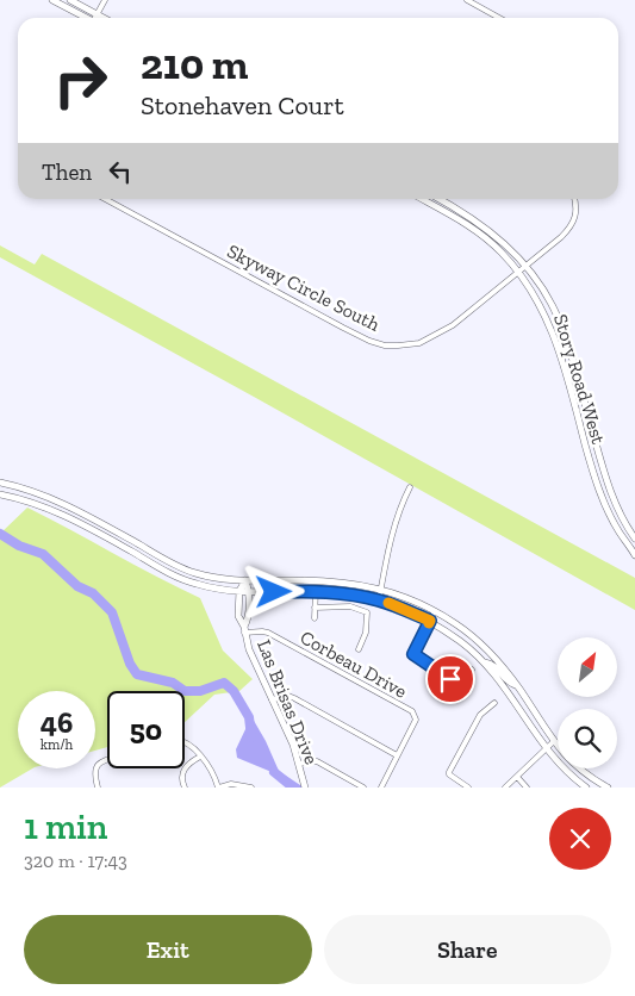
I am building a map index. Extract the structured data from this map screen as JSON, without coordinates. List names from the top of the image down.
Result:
{
  "streets": {
    "main road": ["Story Road West", "Las Brisas Drive"],
    "street": ["Skyway Circle South", "Corbeau Drive"]
  },
  "crossings": [
    ["Skyway Circle South", "Story Road West"],
    ["Corbeau Drive", "Las Brisas Drive"]
  ],
  "north": "top right",
  "page": {
    "turn": ["210 m", "Stonehaven Court"],
    "then": "Then",
    "speed": "46 km/h",
    "limit": "50",
    "heading": ["1 min", "320 m · 17:43"],
    "buttons": ["Exit", "Share"]
  }
}
